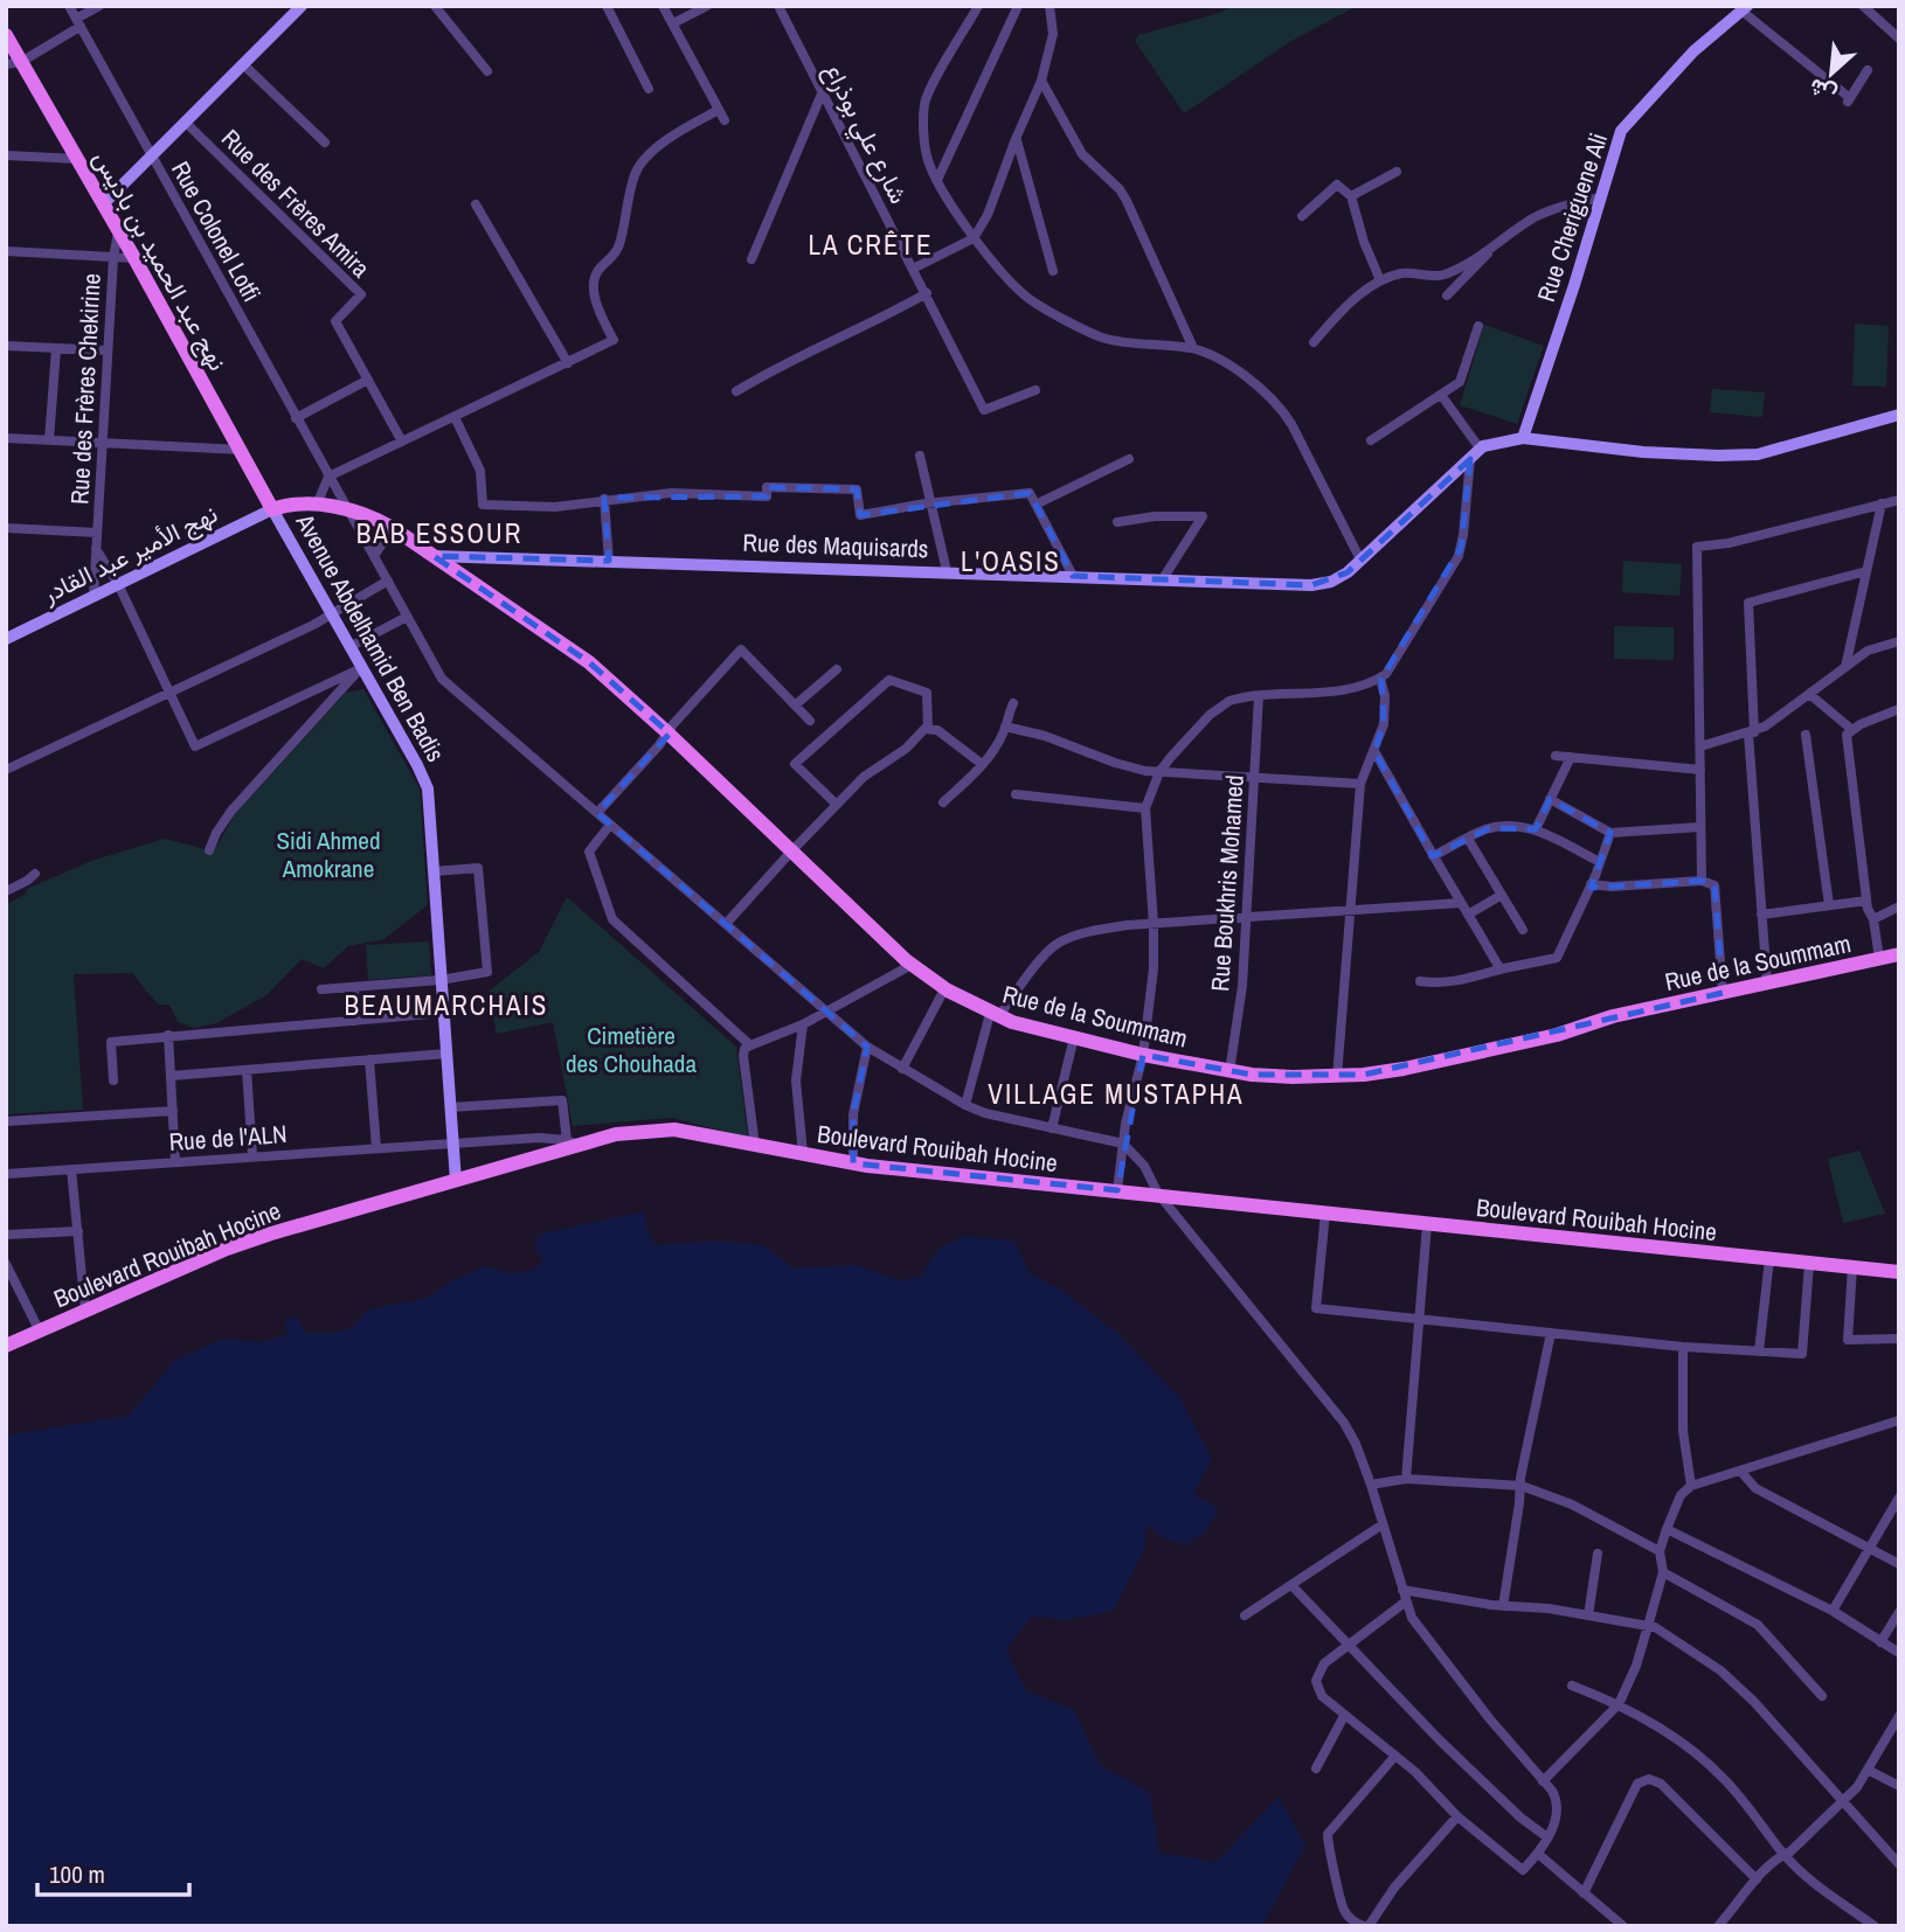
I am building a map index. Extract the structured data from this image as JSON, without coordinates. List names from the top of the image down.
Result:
{
  "streets": {
    "main road": [
      "Rue Cheriguene Ali",
      "نهج عبد الحميد بن باديس",
      "Rue des Maquisards",
      "نهج الأمير عبد القادر",
      "Avenue Abdelhamid Ben Badis",
      "Rue de la Soummam",
      "Boulevard Rouibah Hocine"
    ],
    "street": [
      "شارع علي بوذراع",
      "Rue des Frères Amira",
      "Rue Colonel Lotfi",
      "Rue des Frères Chekirine",
      "Rue Boukhris Mohamed",
      "Rue de l'ALN"
    ]
  },
  "crossings": [
    ["Rue Colonel Lotfi", "Rue de la Soummam"],
    ["نهج عبد الحميد بن باديس", "Rue des Frères Chekirine"],
    ["نهج عبد الحميد بن باديس", "نهج الأمير عبد القادر"],
    ["نهج عبد الحميد بن باديس", "Avenue Abdelhamid Ben Badis"],
    ["نهج عبد الحميد بن باديس", "Rue de la Soummam"],
    ["Rue des Frères Chekirine", "نهج الأمير عبد القادر"],
    ["Rue des Maquisards", "Rue de la Soummam"],
    ["نهج الأمير عبد القادر", "Avenue Abdelhamid Ben Badis"],
    ["نهج الأمير عبد القادر", "Rue de la Soummam"],
    ["Avenue Abdelhamid Ben Badis", "Rue de la Soummam"],
    ["Avenue Abdelhamid Ben Badis", "Rue de l'ALN"],
    ["Avenue Abdelhamid Ben Badis", "Boulevard Rouibah Hocine"],
    ["Rue Boukhris Mohamed", "Rue de la Soummam"],
    ["Rue de l'ALN", "Boulevard Rouibah Hocine"]
  ],
  "districts": [
    "LA CRÊTE",
    "BAB ESSOUR",
    "L'OASIS",
    "BEAUMARCHAIS",
    "VILLAGE MUSTAPHA"
  ],
  "parks": ["Sidi Ahmed Amokrane", "Cimetière des Chouhada"],
  "scale_bar": "100 m",
  "north": "bottom left"
}
